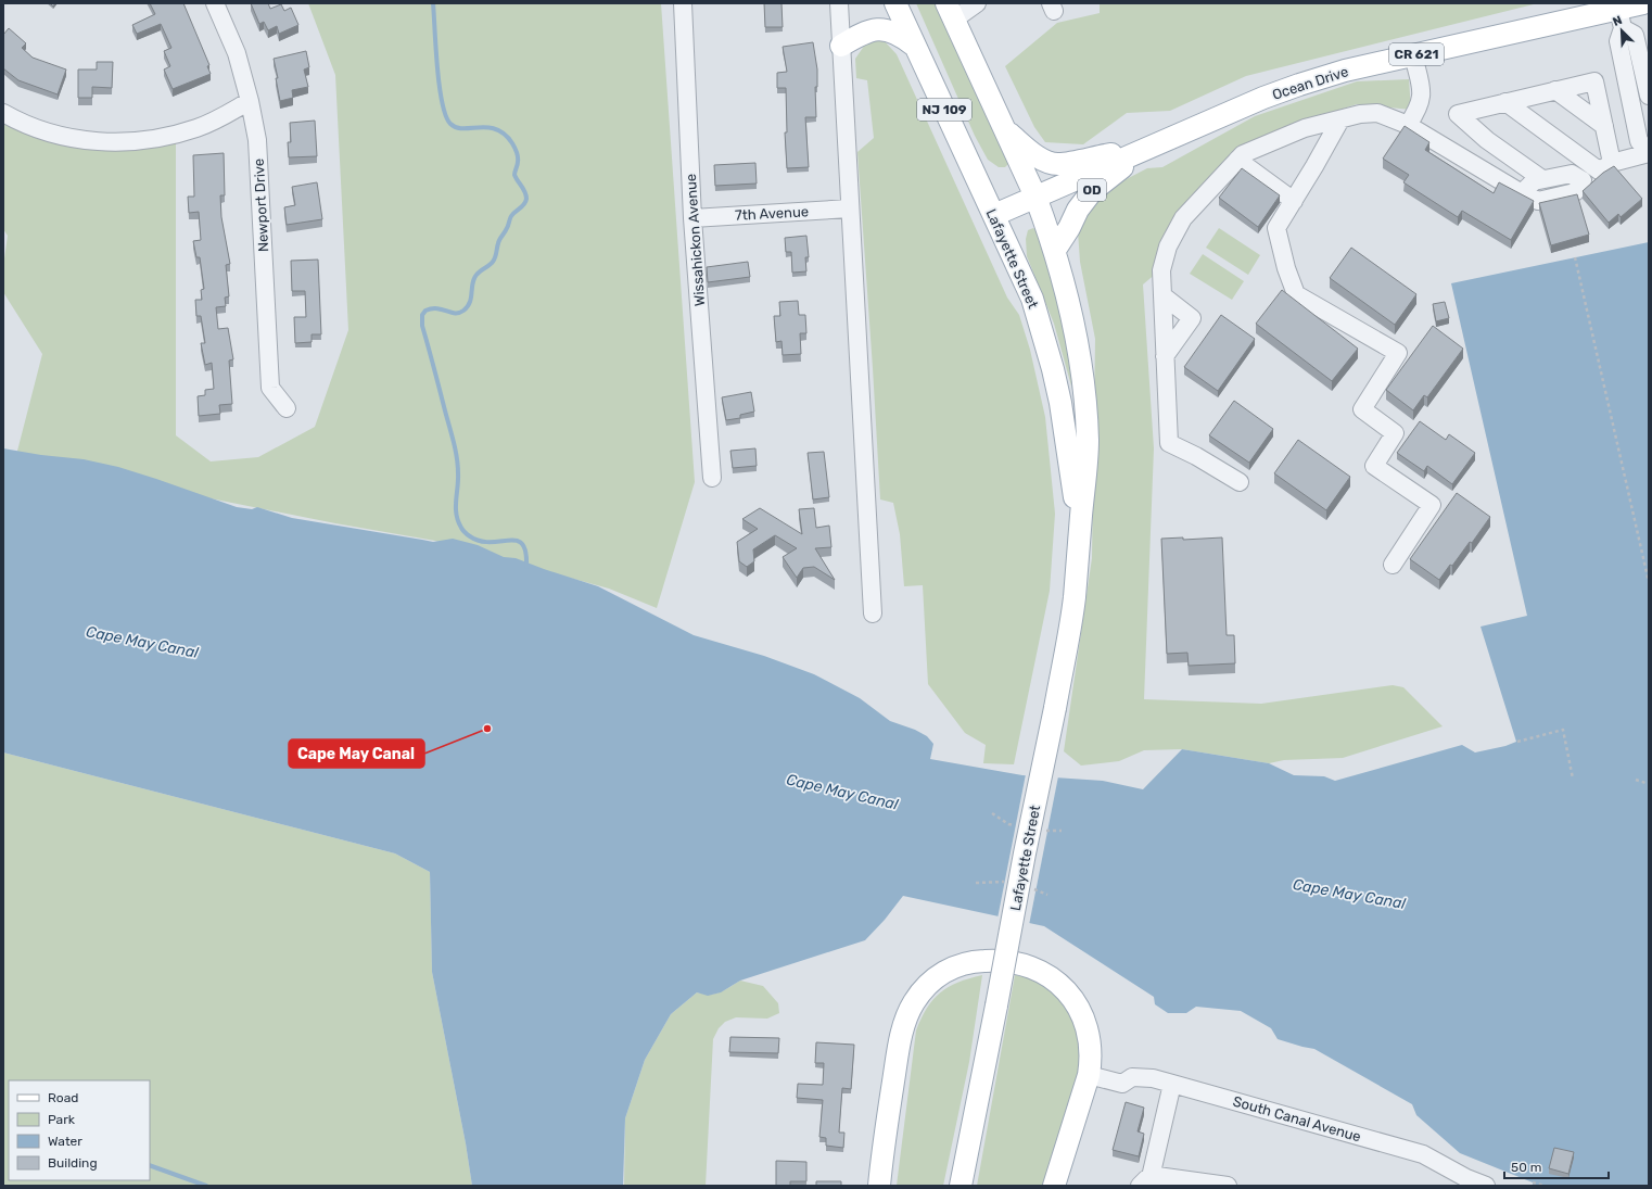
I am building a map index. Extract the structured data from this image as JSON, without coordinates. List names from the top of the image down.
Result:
{
  "streets": {
    "main road": [
      "CR 621",
      "Ocean Drive",
      "NJ 109",
      "OD",
      "Lafayette Street"
    ],
    "street": [
      "Newport Drive",
      "7th Avenue",
      "Wissahickon Avenue",
      "South Canal Avenue"
    ]
  },
  "crossings": [
    ["Ocean Drive", "OD"],
    ["Ocean Drive", "Lafayette Street"],
    ["OD", "Lafayette Street"],
    ["7th Avenue", "Wissahickon Avenue"]
  ],
  "water": ["Cape May Canal"],
  "places": ["Cape May Canal"],
  "legend": [
    "Road",
    "Park",
    "Water",
    "Building"
  ],
  "scale_bar": "50 m",
  "north": "top left"
}
